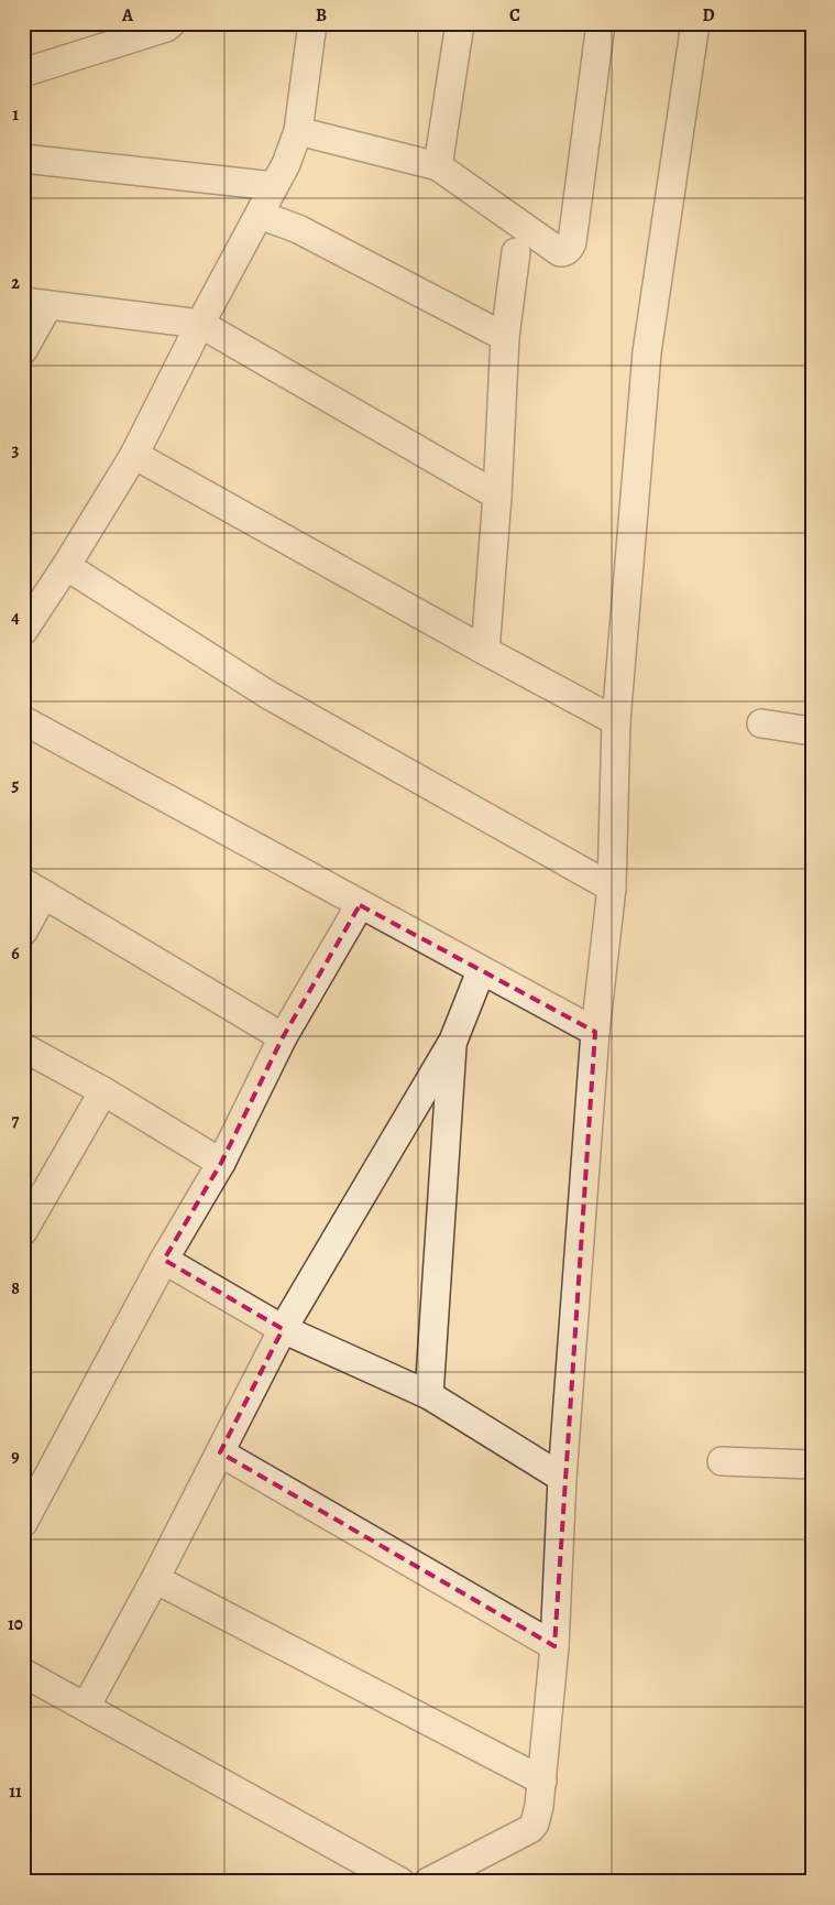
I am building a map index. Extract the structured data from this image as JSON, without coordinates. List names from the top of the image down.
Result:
{
  "grid": {
    "columns": [
      "A",
      "B",
      "C",
      "D"
    ],
    "rows": [
      "1",
      "2",
      "3",
      "4",
      "5",
      "6",
      "7",
      "8",
      "9",
      "10",
      "11"
    ]
  }
}
